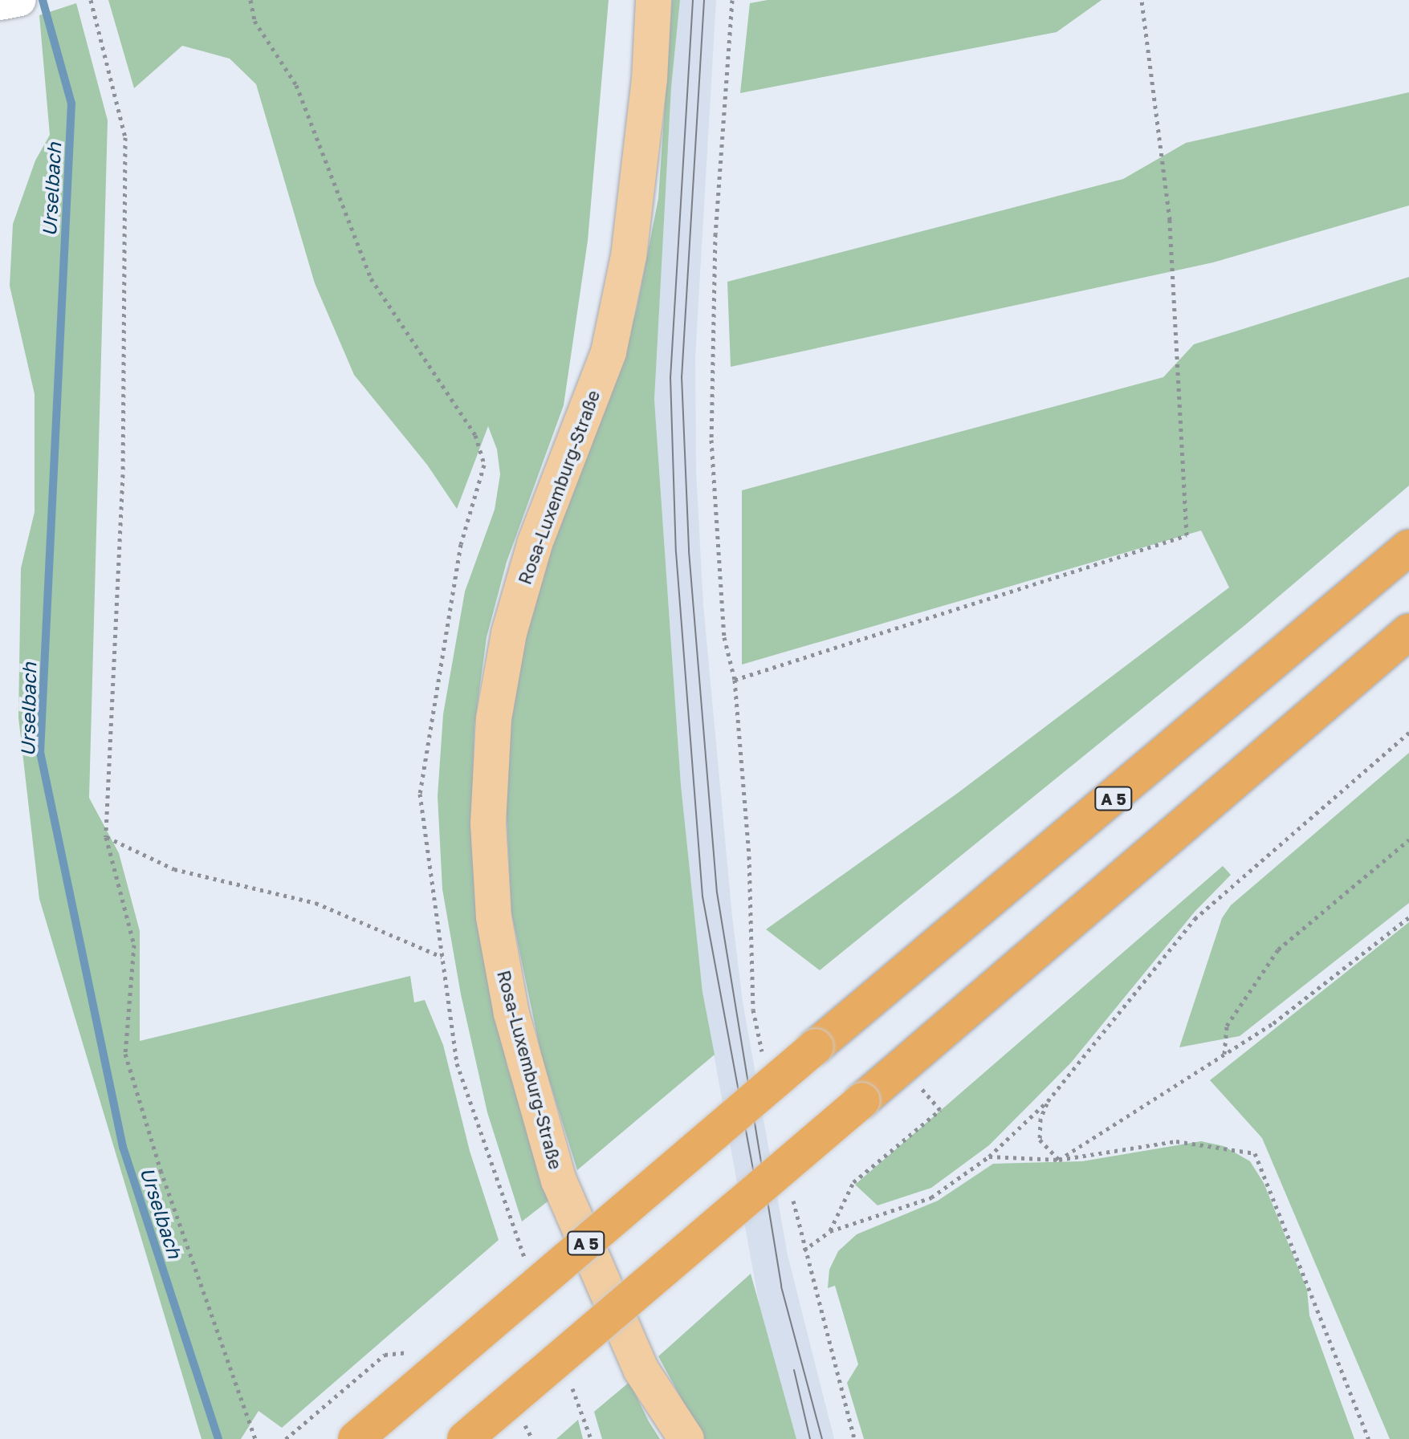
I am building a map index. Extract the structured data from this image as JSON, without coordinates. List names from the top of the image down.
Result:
{
  "streets": {
    "highway": ["A 5"],
    "main road": ["Rosa-Luxemburg-Straße"]
  },
  "water": ["Urselbach"]
}
